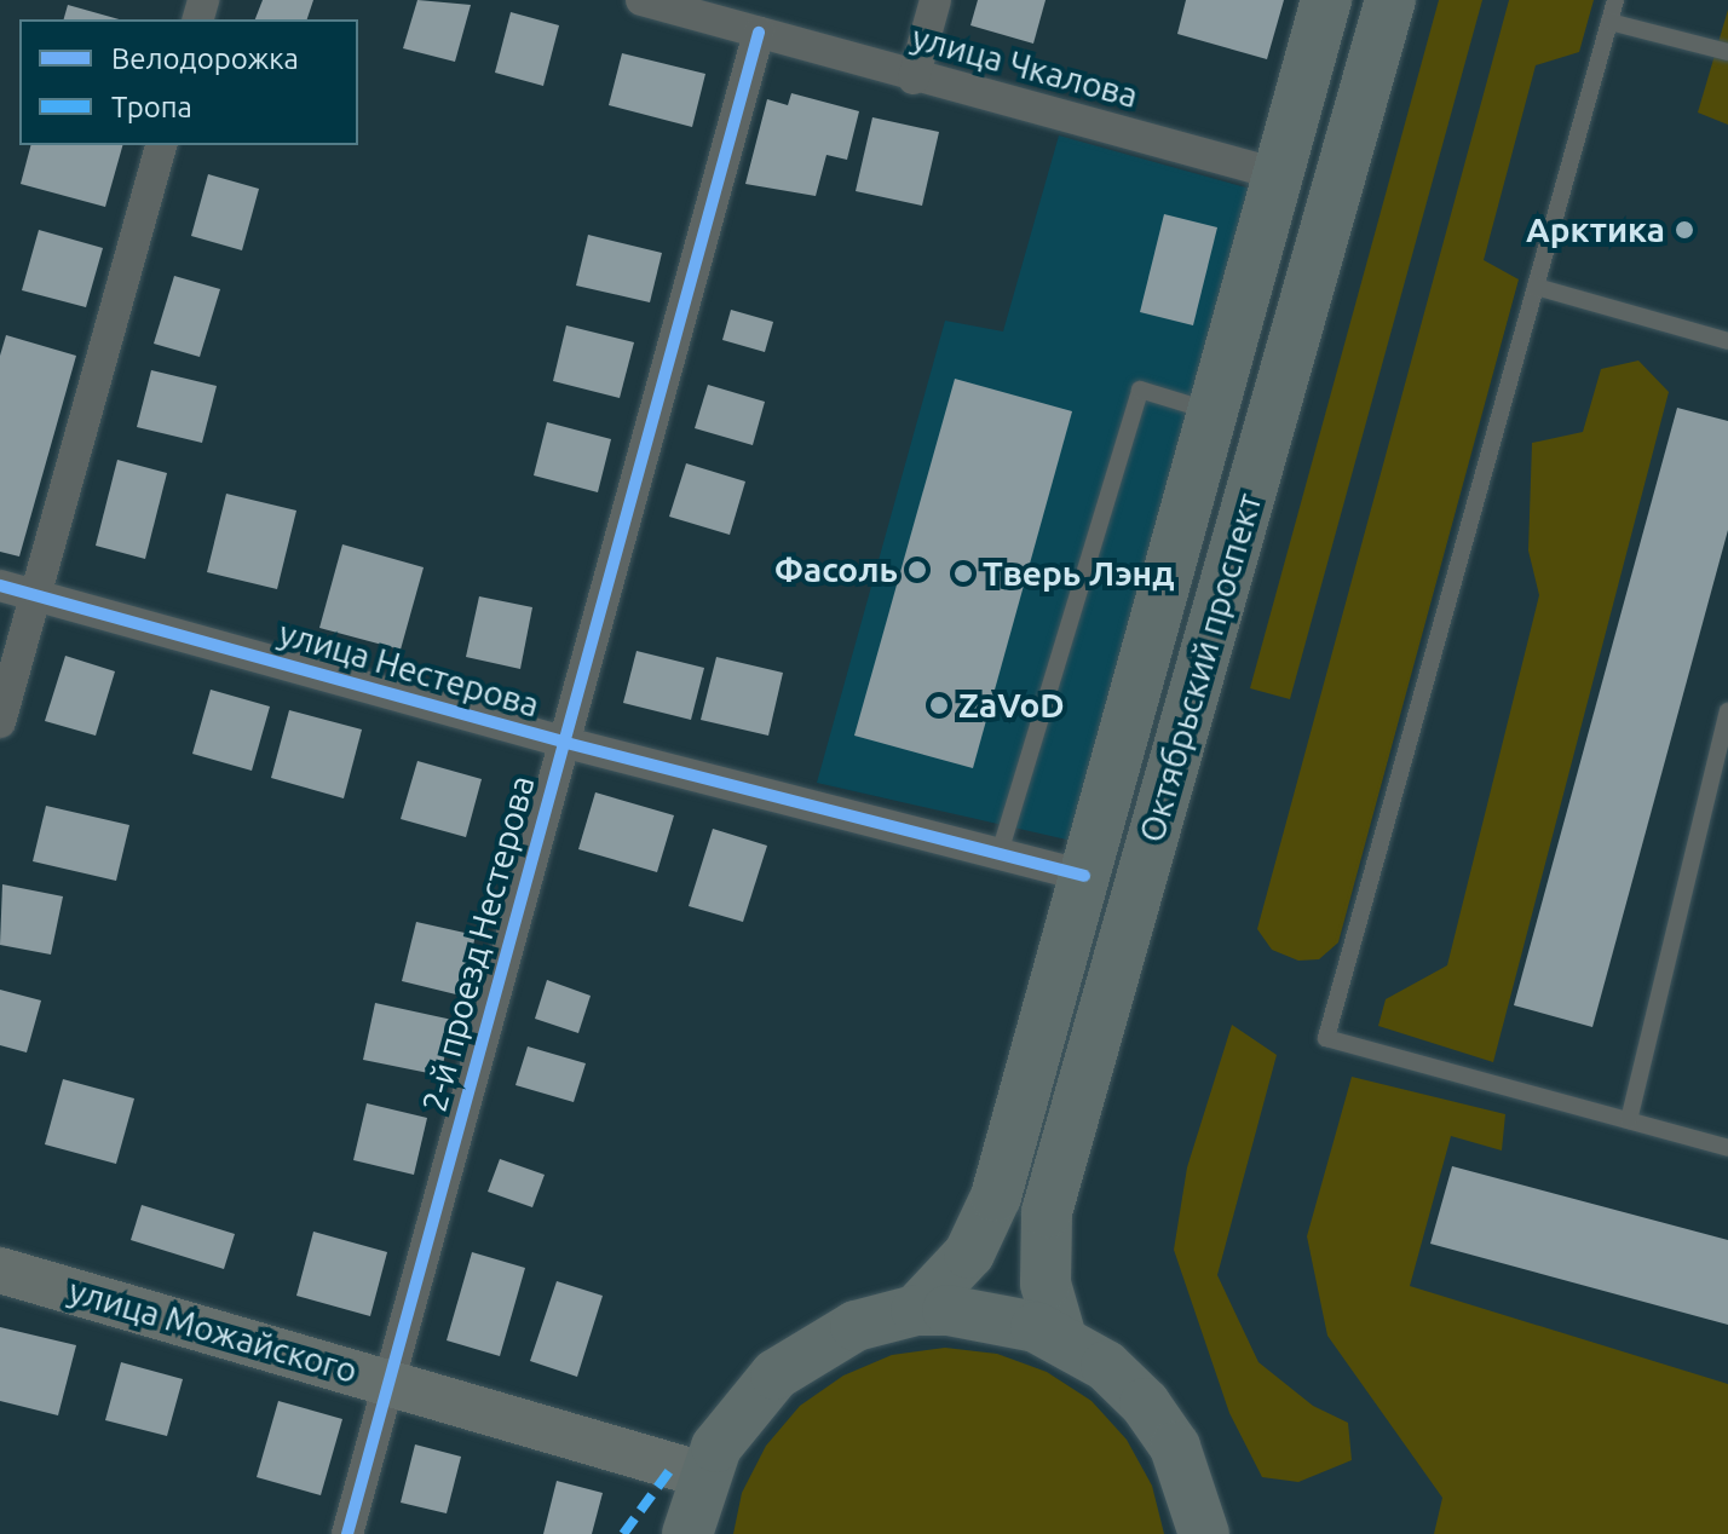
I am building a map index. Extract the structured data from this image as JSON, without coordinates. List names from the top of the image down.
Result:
{
  "streets": {
    "main road": ["Октябрьский проспект", "улица Можайского"],
    "street": ["улица Чкалова", "улица Нестерова", "2-й проезд Нестерова"]
  },
  "crossings": [
    ["улица Чкалова", "Октябрьский проспект"],
    ["улица Чкалова", "2-й проезд Нестерова"],
    ["Октябрьский проспект", "улица Нестерова"],
    ["улица Нестерова", "2-й проезд Нестерова"],
    ["2-й проезд Нестерова", "улица Можайского"]
  ],
  "places": [
    "Арктика",
    "Фасоль",
    "Тверь Лэнд",
    "ZaVoD"
  ],
  "legend": ["Велодорожка", "Тропа"]
}
